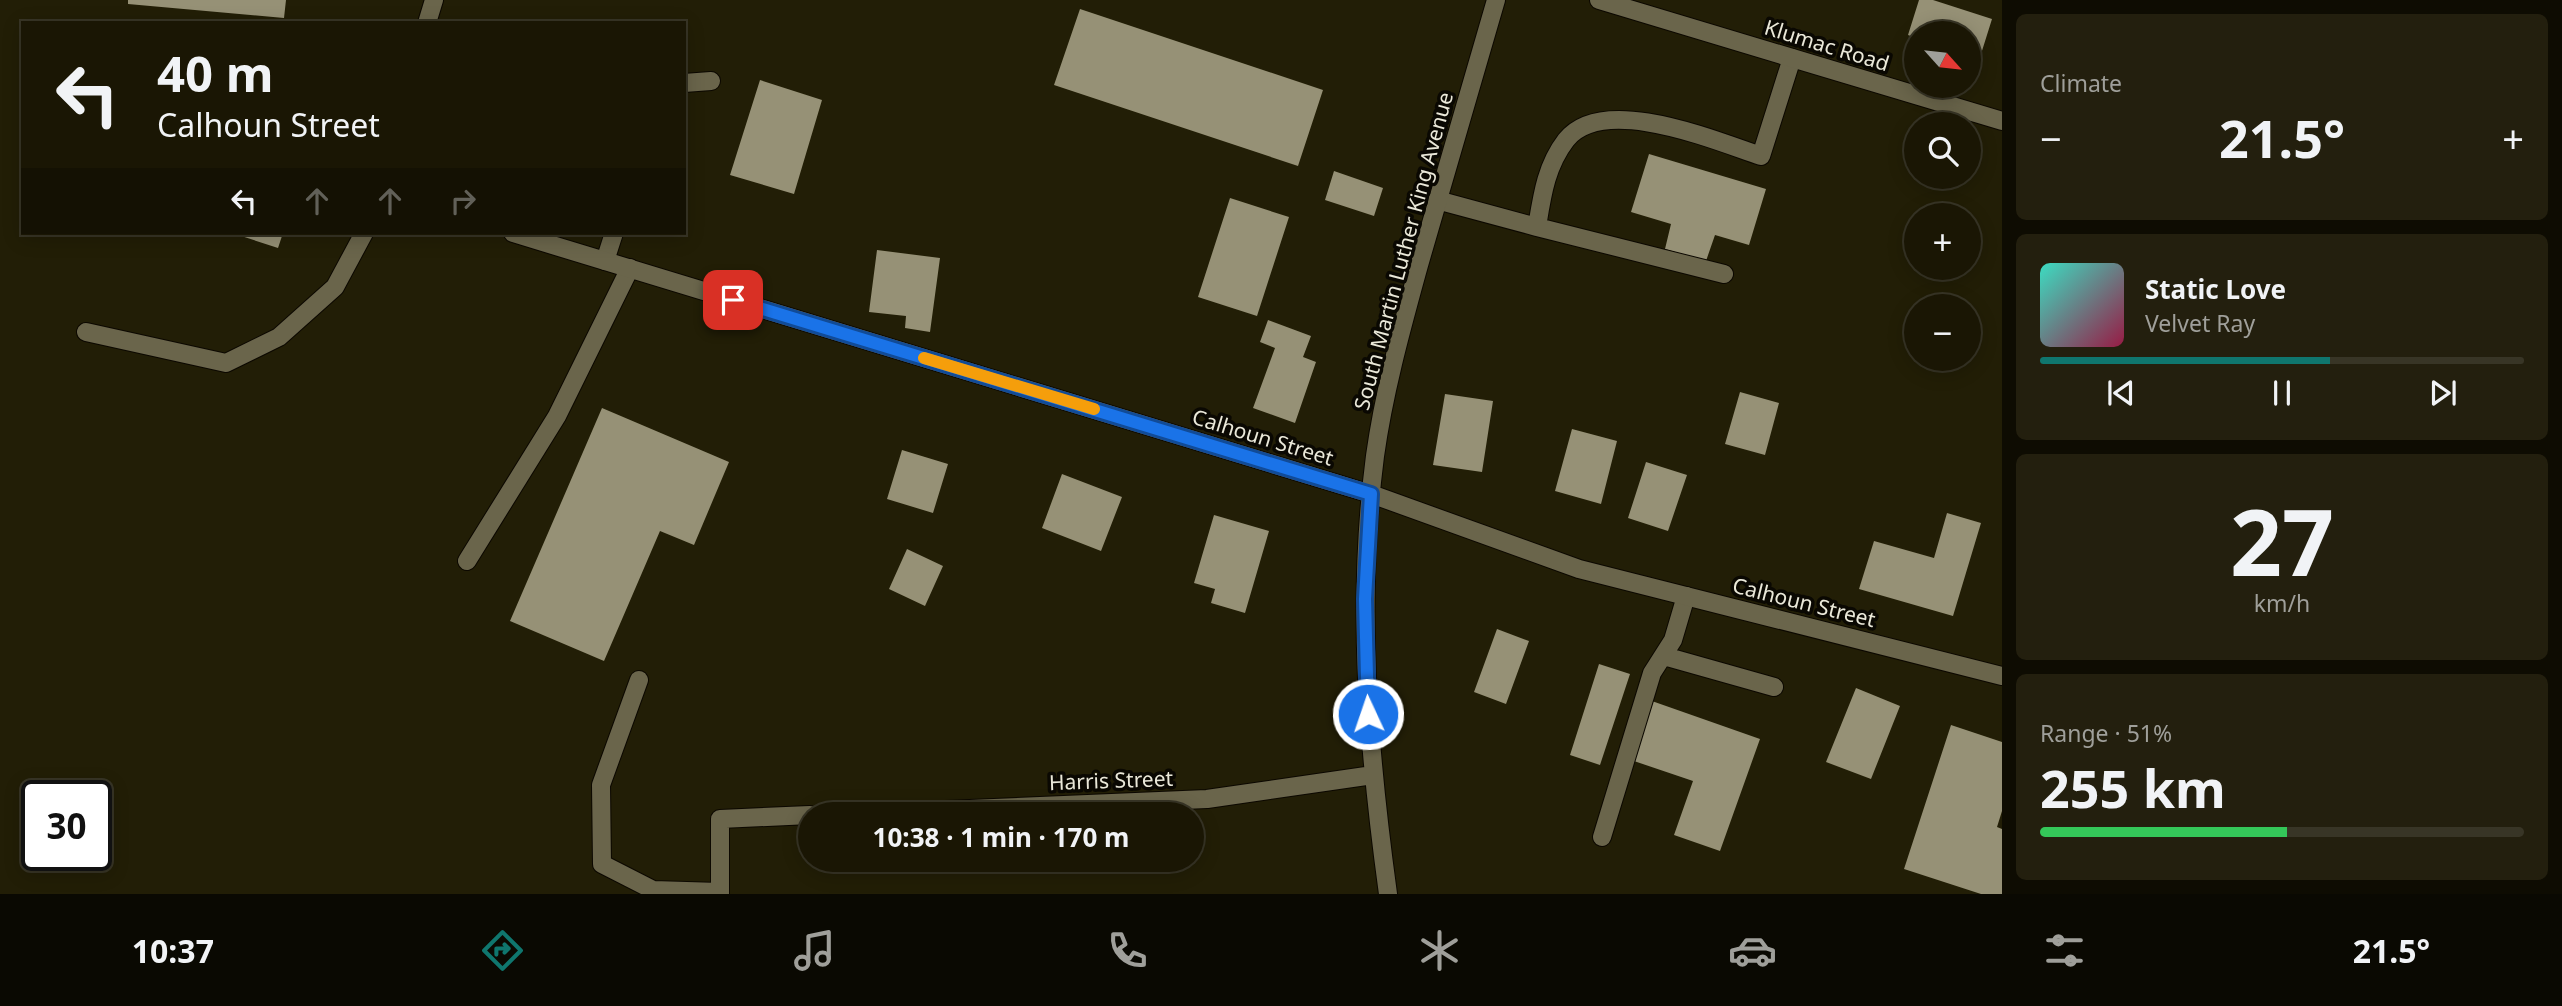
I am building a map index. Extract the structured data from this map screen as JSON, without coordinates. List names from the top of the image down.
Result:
{
  "streets": {
    "street": [
      "Klumac Road",
      "South Martin Luther King Avenue",
      "Calhoun Street",
      "Harris Street"
    ]
  },
  "crossings": [
    ["South Martin Luther King Avenue", "Calhoun Street"],
    ["South Martin Luther King Avenue", "Harris Street"]
  ],
  "north": "bottom right",
  "page": {
    "tile": [
      "Climate",
      ["27", "km/h"],
      ["Range · 51%", "255 km"]
    ],
    "map_buttons": ["+", "−"],
    "turn": ["40 m", "Calhoun Street"],
    "heat": ["−", "21.5°", "+"],
    "song": ["Static Love", "Velvet Ray"],
    "limit": "30",
    "trip": "10:38 · 1 min · 170 m",
    "tabs": ["10:37", "21.5°"]
  }
}
